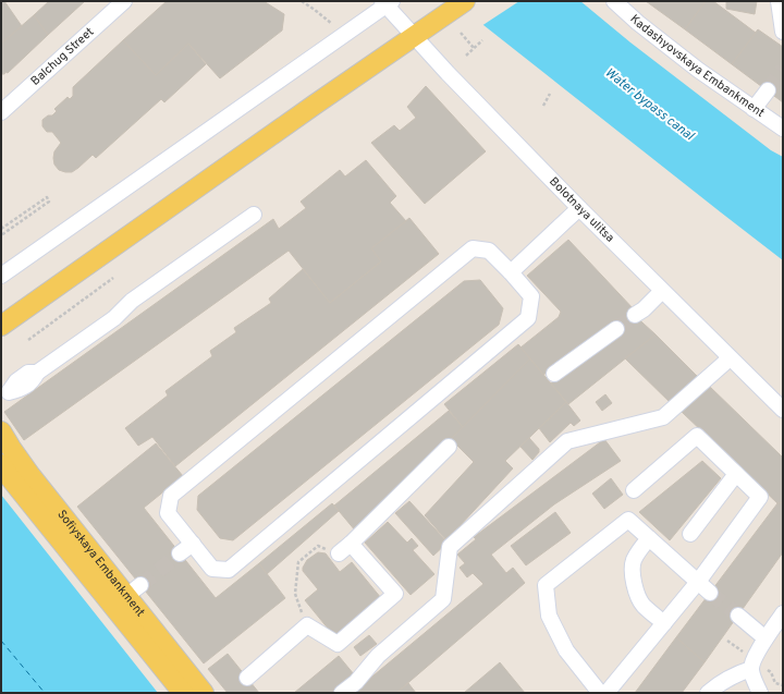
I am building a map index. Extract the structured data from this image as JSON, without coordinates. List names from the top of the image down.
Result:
{
  "streets": {
    "main road": ["Sofiyskaya Embankment"],
    "street": ["Balchug Street", "Kadashyovskaya Embankment", "Bolotnaya ulitsa"]
  },
  "water": ["Water bypass canal"]
}
